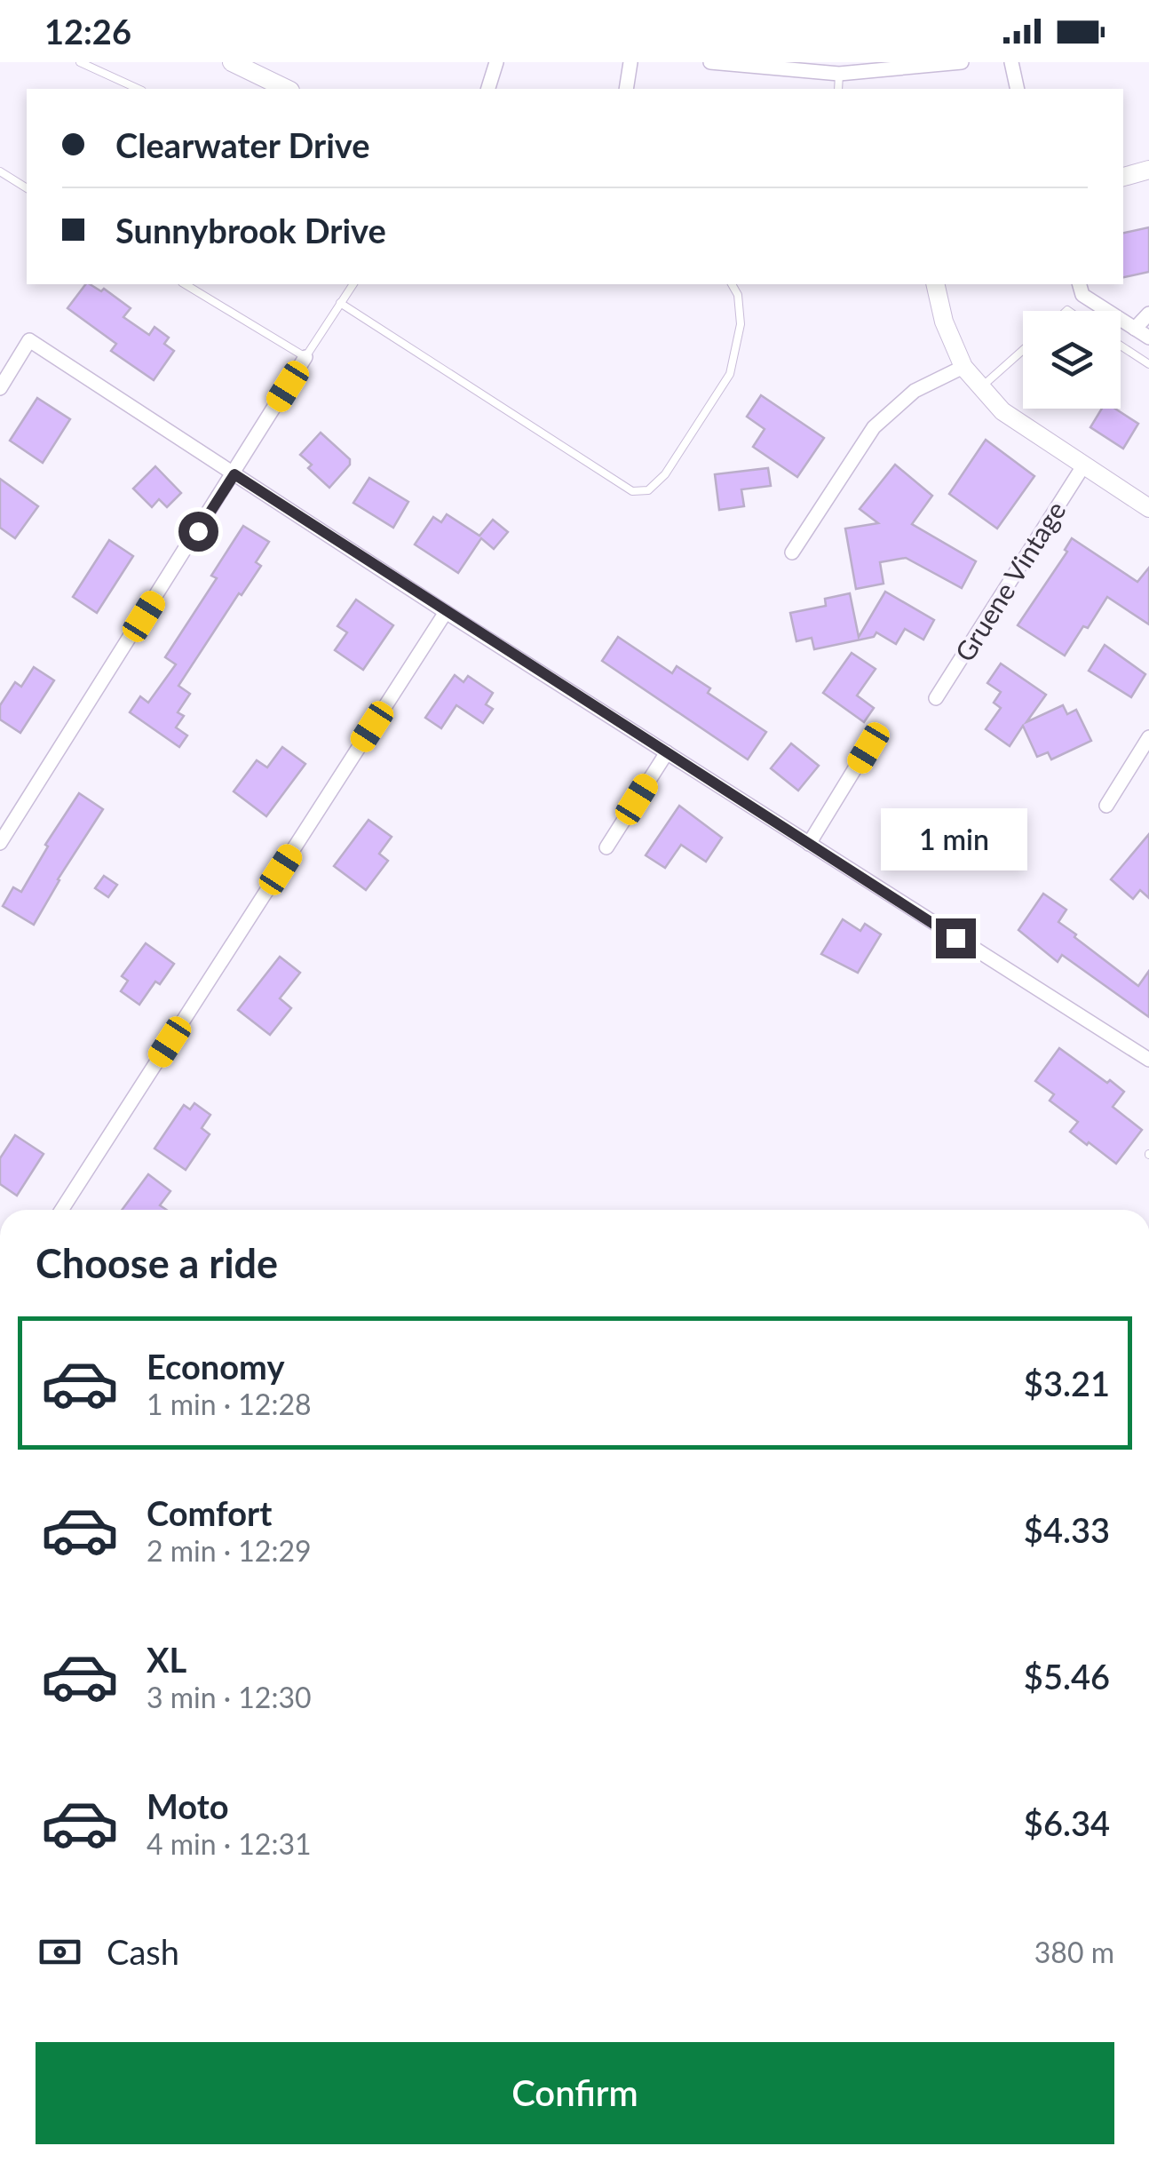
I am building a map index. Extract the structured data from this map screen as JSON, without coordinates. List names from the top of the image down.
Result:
{
  "streets": {
    "street": ["Gruene Vintage"]
  },
  "page": {
    "status": "12:26",
    "banner": ["Clearwater Drive", "Sunnybrook Drive"],
    "bubble": "1 min",
    "heading": "Choose a ride",
    "list": [
      {
        "name": "Economy",
        "note": "1 min · 12:28",
        "value": "$3.21"
      },
      {
        "name": "Comfort",
        "note": "2 min · 12:29",
        "value": "$4.33"
      },
      {
        "name": "XL",
        "note": "3 min · 12:30",
        "value": "$5.46"
      },
      {
        "name": "Moto",
        "note": "4 min · 12:31",
        "value": "$6.34"
      }
    ],
    "pay": ["Cash", "380 m"],
    "buttons": "Confirm"
  }
}
